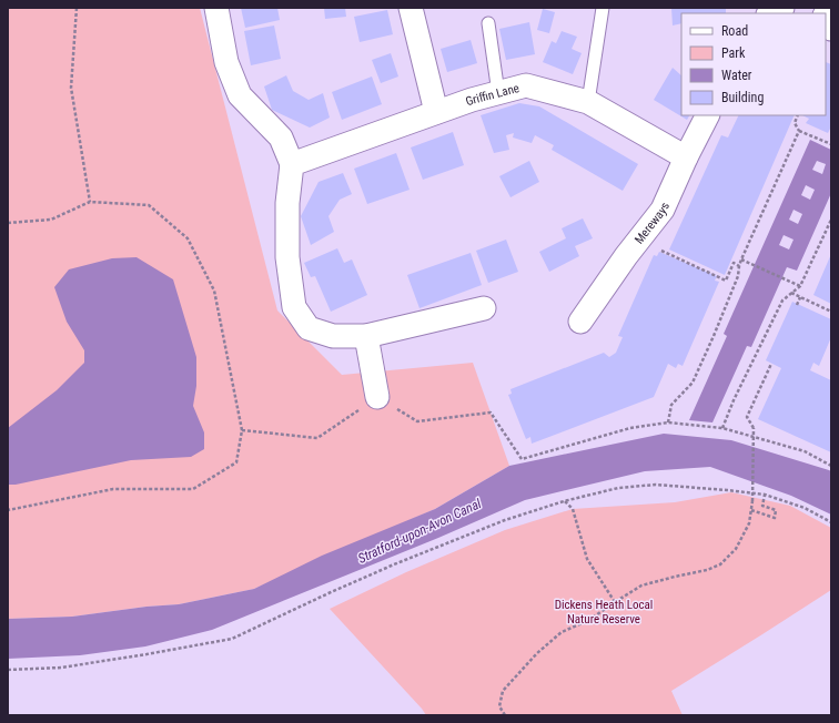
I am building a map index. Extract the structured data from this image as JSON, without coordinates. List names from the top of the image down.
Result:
{
  "streets": {
    "street": ["Griffin Lane", "Mereways"]
  },
  "crossings": [
    ["Griffin Lane", "Mereways"]
  ],
  "water": ["Stratford-upon-Avon Canal"],
  "parks": ["Dickens Heath Local Nature Reserve"],
  "legend": [
    "Road",
    "Park",
    "Water",
    "Building"
  ]
}
